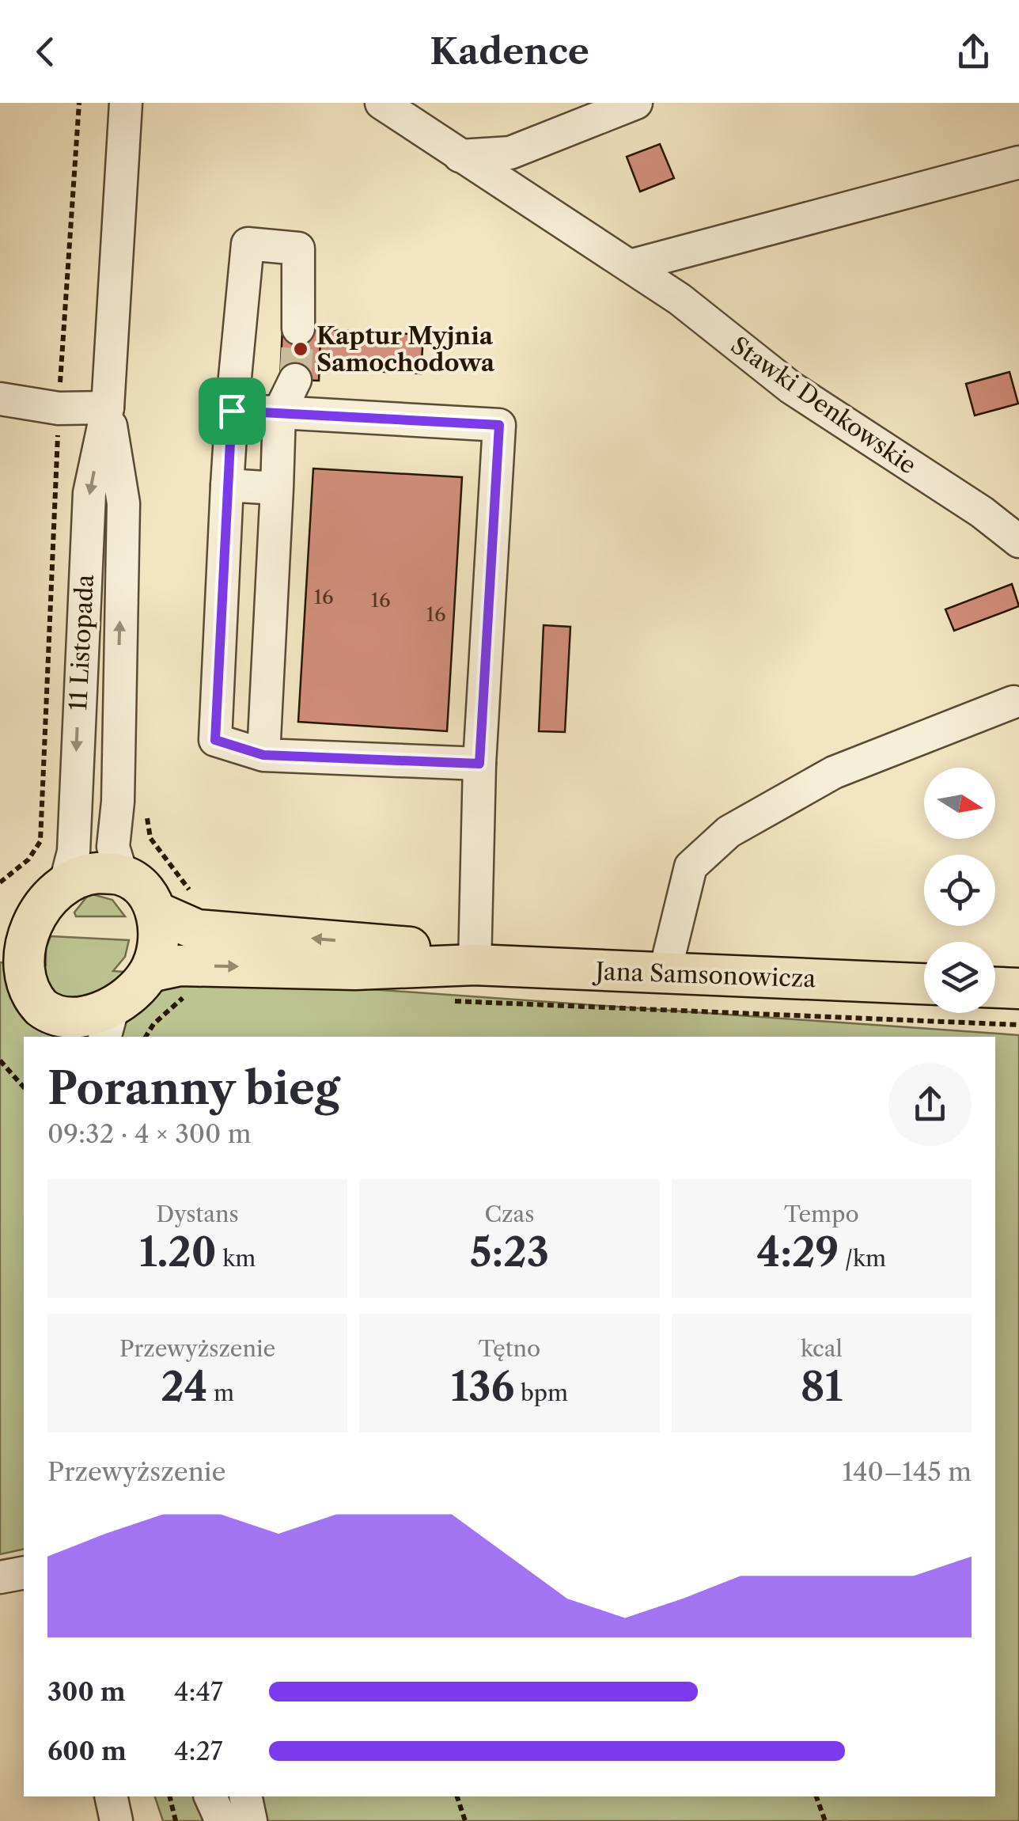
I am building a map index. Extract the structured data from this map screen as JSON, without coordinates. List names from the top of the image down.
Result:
{
  "streets": {
    "main road": ["Jana Samsonowicza"],
    "street": ["Stawki Denkowskie", "11 Listopada"]
  },
  "crossings": [
    ["11 Listopada", "Jana Samsonowicza"]
  ],
  "places": ["Kaptur Myjnia Samochodowa"],
  "house_numbers": ["16", "16", "16"],
  "north": "right",
  "page": {
    "header": "Kadence",
    "heading": ["Poranny bieg", "09:32 · 4 × 300 m"],
    "stats": [
      ["Dystans", "1.20 km"],
      ["Czas", "5:23"],
      ["Tempo", "4:29 /km"],
      ["Przewyższenie", "24 m"],
      ["Tętno", "136 bpm"],
      ["kcal", "81"]
    ],
    "chart": ["Przewyższenie", "140–145 m"],
    "list": [
      {
        "name": "300 m",
        "note": "4:47"
      },
      {
        "name": "600 m",
        "note": "4:27"
      }
    ]
  }
}
